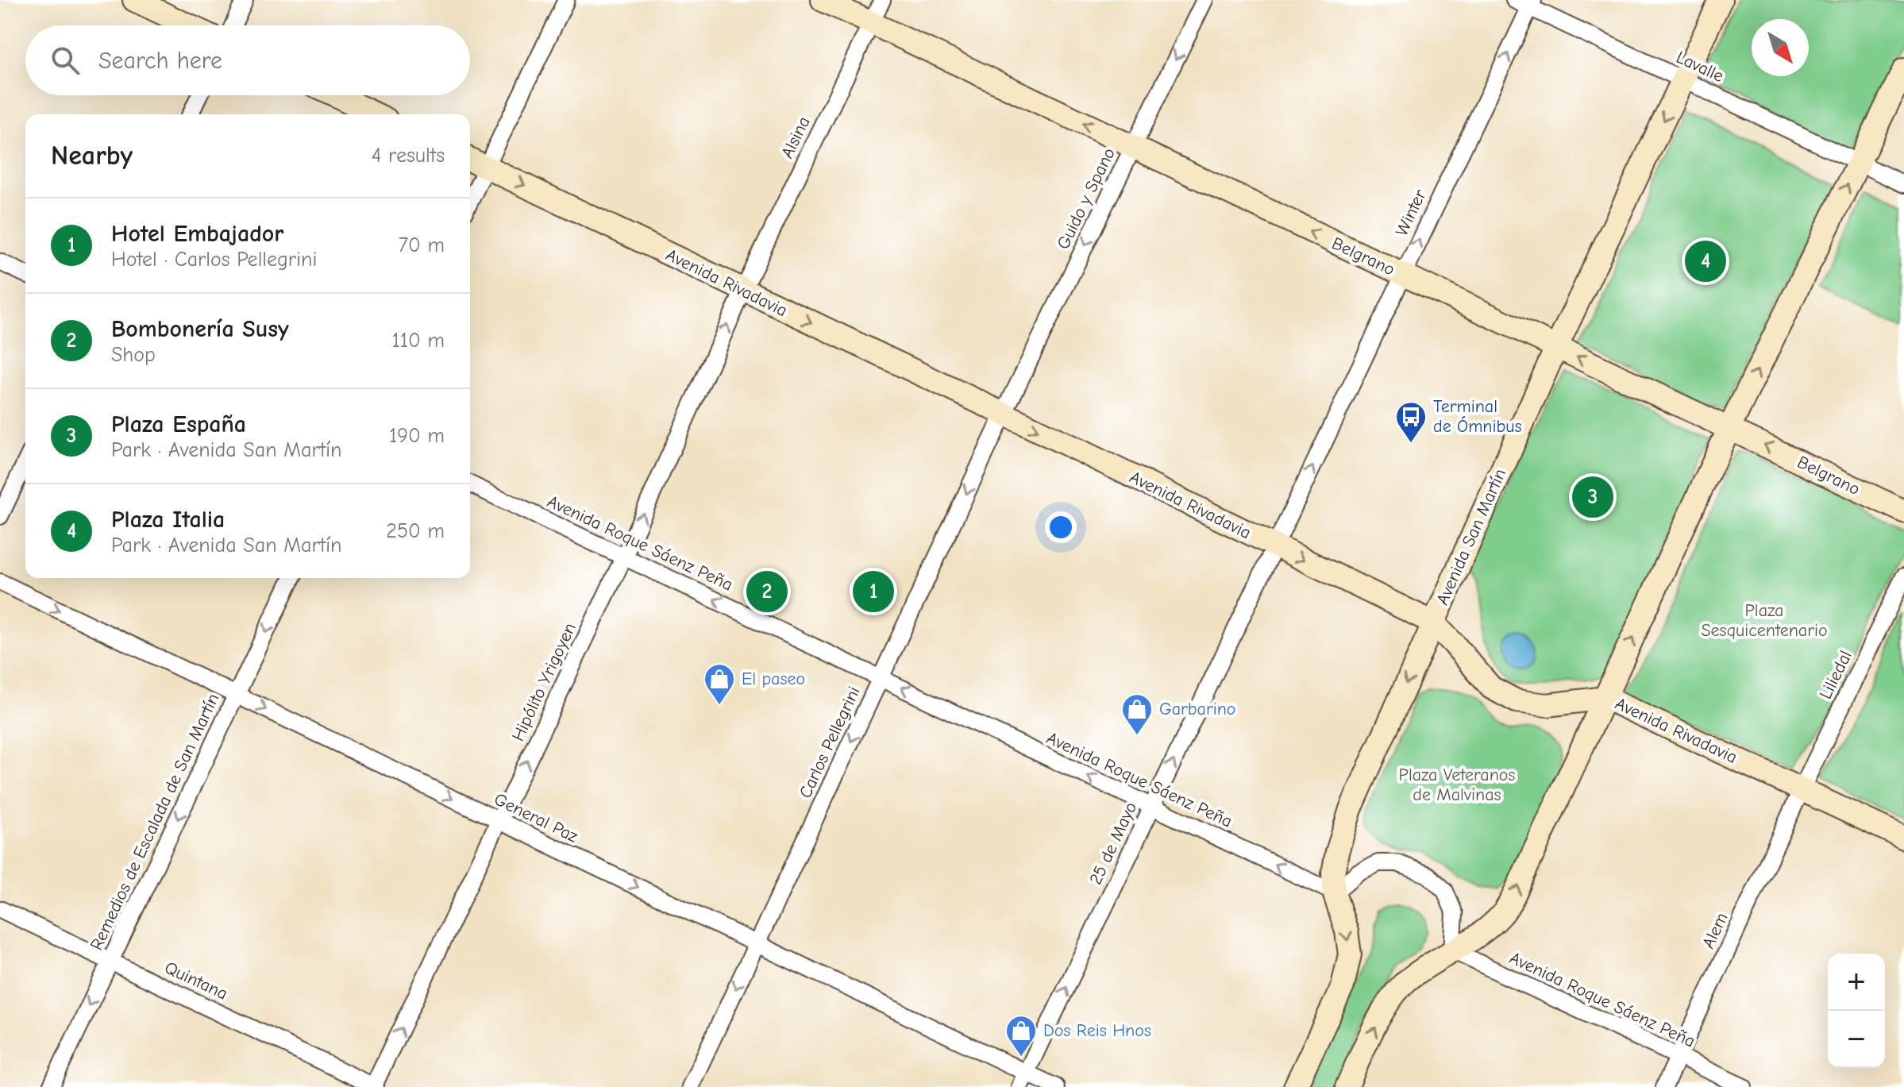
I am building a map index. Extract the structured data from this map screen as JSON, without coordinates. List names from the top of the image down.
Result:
{
  "streets": {
    "main road": ["Belgrano", "Avenida Rivadavia", "Avenida San Martín"],
    "street": [
      "Lavalle",
      "Alsina",
      "Guido y Spano",
      "Winter",
      "Avenida Roque Sáenz Peña",
      "Liliedal",
      "Hipólito Yrigoyen",
      "Carlos Pellegrini",
      "General Paz",
      "Remedios de Escalada de San Martín",
      "25 de Mayo",
      "Alem",
      "Quintana"
    ]
  },
  "crossings": [
    ["Lavalle", "Winter"],
    ["Lavalle", "Avenida San Martín"],
    ["Alsina", "Belgrano"],
    ["Alsina", "Avenida Rivadavia"],
    ["Alsina", "Hipólito Yrigoyen"],
    ["Guido y Spano", "Belgrano"],
    ["Guido y Spano", "Avenida Rivadavia"],
    ["Guido y Spano", "Carlos Pellegrini"],
    ["Winter", "Belgrano"],
    ["Winter", "Avenida Rivadavia"],
    ["Winter", "25 de Mayo"],
    ["Belgrano", "Avenida San Martín"],
    ["Avenida Rivadavia", "Avenida San Martín"],
    ["Avenida Rivadavia", "Liliedal"],
    ["Avenida Rivadavia", "Hipólito Yrigoyen"],
    ["Avenida Rivadavia", "Carlos Pellegrini"],
    ["Avenida Rivadavia", "25 de Mayo"],
    ["Avenida Rivadavia", "Alem"],
    ["Avenida San Martín", "Avenida Roque Sáenz Peña"],
    ["Avenida Roque Sáenz Peña", "Hipólito Yrigoyen"],
    ["Avenida Roque Sáenz Peña", "Carlos Pellegrini"],
    ["Avenida Roque Sáenz Peña", "25 de Mayo"],
    ["Avenida Roque Sáenz Peña", "Alem"],
    ["Liliedal", "Alem"],
    ["Hipólito Yrigoyen", "General Paz"],
    ["Hipólito Yrigoyen", "Quintana"],
    ["Carlos Pellegrini", "General Paz"],
    ["General Paz", "Remedios de Escalada de San Martín"],
    ["General Paz", "25 de Mayo"],
    ["Remedios de Escalada de San Martín", "Quintana"]
  ],
  "one_way": [
    "Guido y Spano",
    "Winter",
    "Belgrano",
    "Avenida Rivadavia",
    "Avenida Roque Sáenz Peña",
    "Hipólito Yrigoyen",
    "Carlos Pellegrini",
    "General Paz",
    "Remedios de Escalada de San Martín",
    "25 de Mayo"
  ],
  "parks": ["Plaza Sesquicentenario", "Plaza Veteranos de Malvinas"],
  "places": {
    "bus stop": ["Terminal de Ómnibus"],
    "shop": ["El paseo", "Garbarino", "Dos Reis Hnos"]
  },
  "north": "bottom right",
  "page": {
    "search": "Search here",
    "heading": ["Nearby", "4 results"],
    "list": [
      {
        "mark": "1",
        "name": "Hotel Embajador",
        "note": "Hotel · Carlos Pellegrini",
        "value": "70 m"
      },
      {
        "mark": "2",
        "name": "Bombonería Susy",
        "note": "Shop",
        "value": "110 m"
      },
      {
        "mark": "3",
        "name": "Plaza España",
        "note": "Park · Avenida San Martín",
        "value": "190 m"
      },
      {
        "mark": "4",
        "name": "Plaza Italia",
        "note": "Park · Avenida San Martín",
        "value": "250 m"
      }
    ],
    "pins": [
      "4",
      "3",
      "1",
      "2"
    ],
    "map_buttons": ["+", "−"]
  }
}
